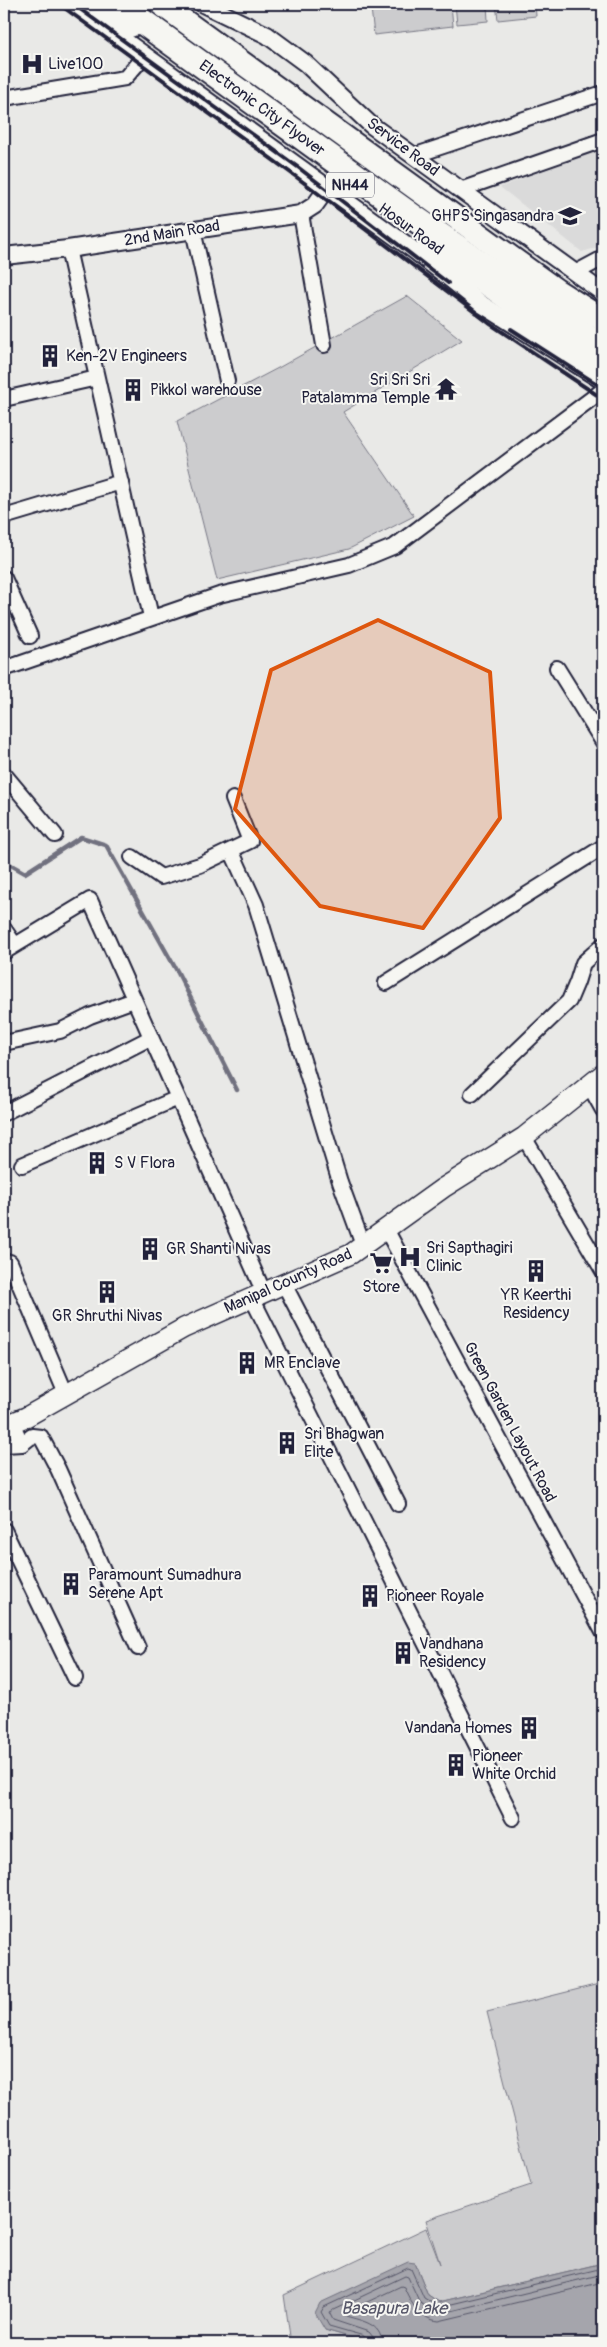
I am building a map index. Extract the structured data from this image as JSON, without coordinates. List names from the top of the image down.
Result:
{
  "streets": {
    "highway": ["Electronic City Flyover", "NH44", "Hosur Road"],
    "main road": ["Manipal County Road"],
    "street": ["Service Road", "2nd Main Road", "Green Garden Layout Road"]
  },
  "crossings": [
    ["Manipal County Road", "Green Garden Layout Road"]
  ],
  "water": ["Basapura Lake"],
  "places": {
    "hospital": ["Live100", "Sri Sapthagiri Clinic"],
    "school or university": ["GHPS Singasandra"],
    "building": [
      "Ken-2V Engineers",
      "Pikkol warehouse",
      "S V Flora",
      "GR Shanti Nivas",
      "YR Keerthi Residency",
      "GR Shruthi Nivas",
      "MR Enclave",
      "Sri Bhagwan Elite",
      "Paramount Sumadhura Serene Apt",
      "Pioneer Royale",
      "Vandhana Residency",
      "Vandana Homes",
      "Pioneer White Orchid"
    ],
    "temple": ["Sri Sri Sri Patalamma Temple"],
    "supermarket": ["Store"]
  }
}
